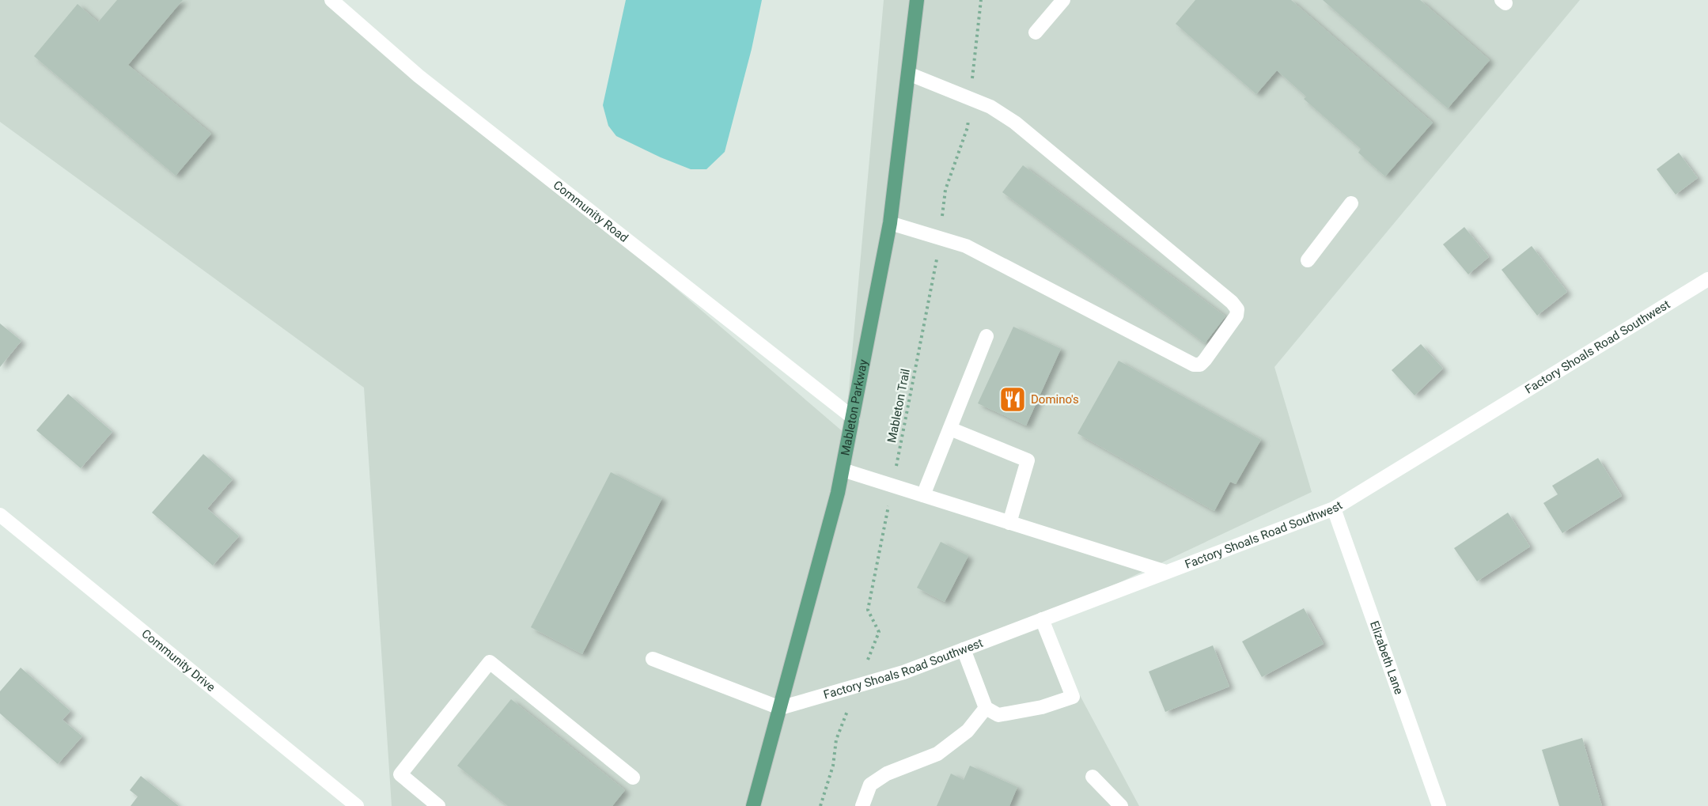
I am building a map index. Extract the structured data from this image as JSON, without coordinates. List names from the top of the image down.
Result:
{
  "streets": {
    "main road": ["Mableton Parkway"],
    "street": [
      "Community Road",
      "Factory Shoals Road Southwest",
      "Elizabeth Lane",
      "Community Drive"
    ],
    "path": ["Mableton Trail"]
  },
  "crossings": [
    ["Community Road", "Mableton Parkway"],
    ["Factory Shoals Road Southwest", "Mableton Trail"],
    ["Factory Shoals Road Southwest", "Mableton Parkway"],
    ["Factory Shoals Road Southwest", "Elizabeth Lane"]
  ],
  "places": {
    "restaurant": ["Domino's"]
  }
}
